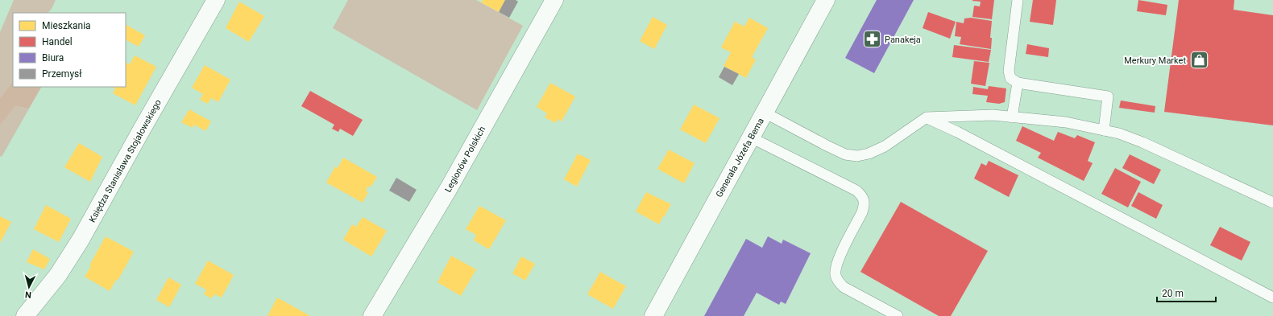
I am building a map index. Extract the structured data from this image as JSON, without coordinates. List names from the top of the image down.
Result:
{
  "streets": {
    "street": ["Generała Józefa Bema", "Legionów Polskich", "Księdza Stanisława Stojałowskiego"]
  },
  "places": {
    "pharmacy": ["Panakeja"],
    "shop": ["Merkury Market"]
  },
  "legend": [
    "Mieszkania",
    "Handel",
    "Biura",
    "Przemysł"
  ],
  "scale_bar": "20 m",
  "north": "bottom"
}
